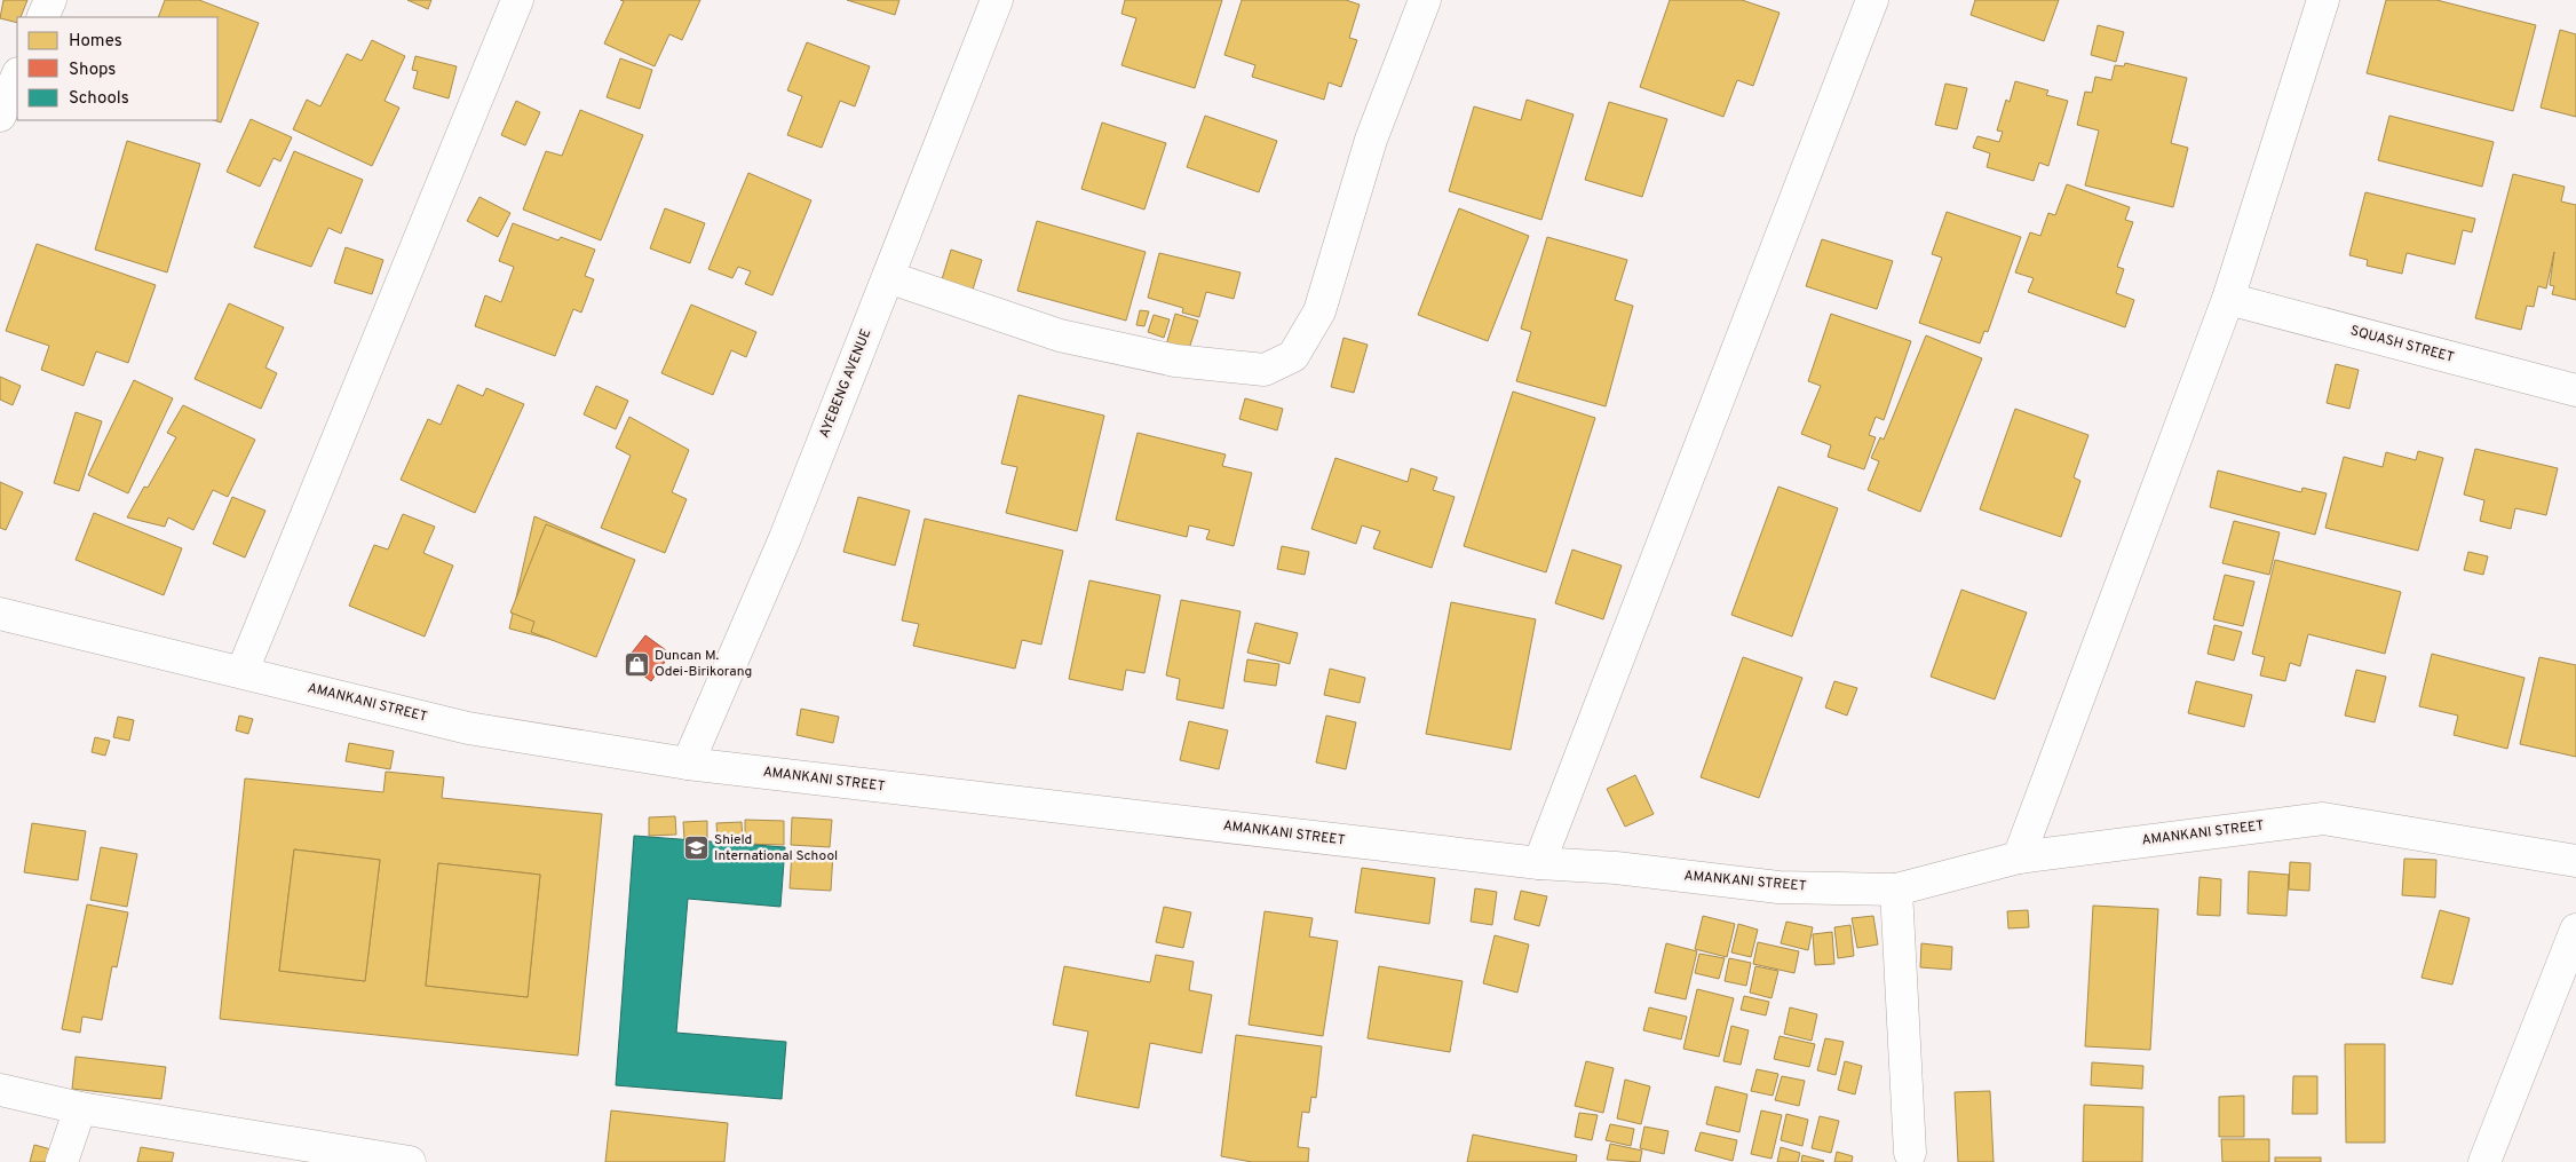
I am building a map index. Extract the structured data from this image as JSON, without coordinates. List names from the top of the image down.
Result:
{
  "streets": {
    "street": ["SQUASH STREET", "AYEBENG AVENUE", "AMANKANI STREET"]
  },
  "crossings": [
    ["AYEBENG AVENUE", "AMANKANI STREET"]
  ],
  "places": {
    "shop": ["Duncan M. Odei-Birikorang"],
    "school or university": ["Shield International School"]
  },
  "legend": ["Homes", "Shops", "Schools"]
}
